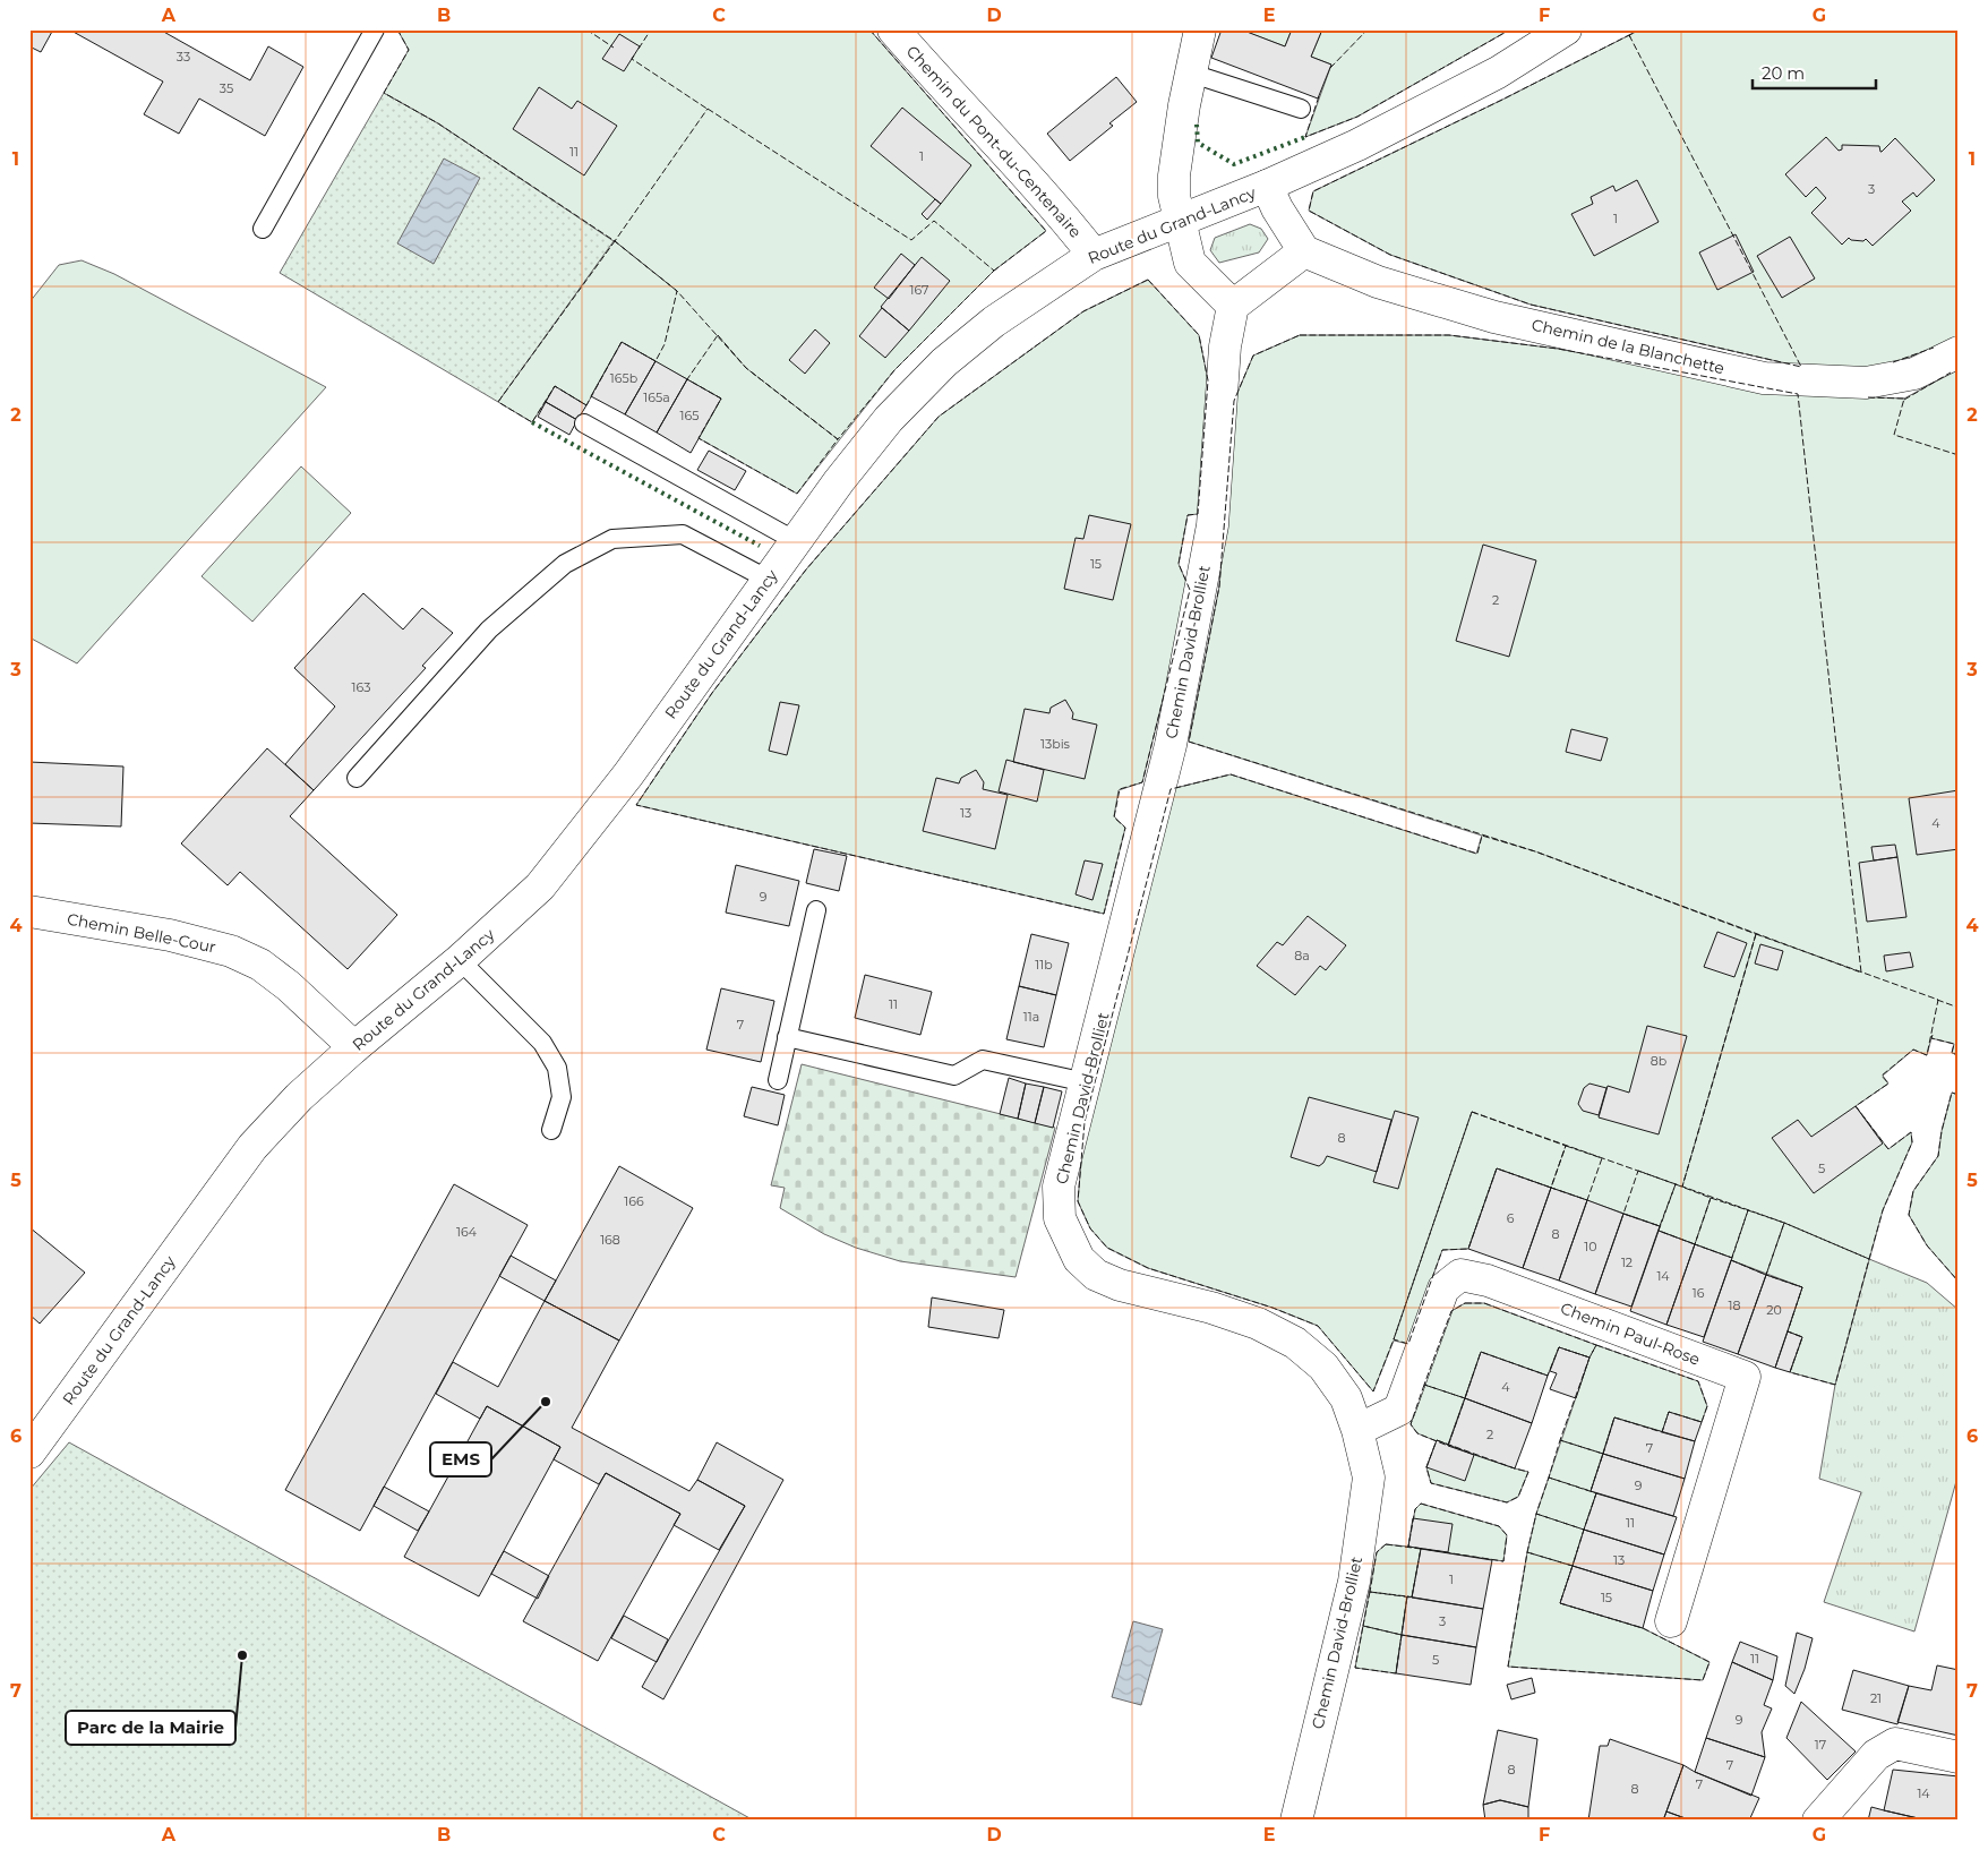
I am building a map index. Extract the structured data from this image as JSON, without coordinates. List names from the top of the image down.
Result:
{
  "streets": {
    "street": [
      "Chemin du Pont-du-Centenaire",
      "Route du Grand-Lancy",
      "Chemin de la Blanchette",
      "Chemin David-Brolliet",
      "Chemin Belle-Cour",
      "Chemin Paul-Rose"
    ]
  },
  "crossings": [
    ["Chemin du Pont-du-Centenaire", "Route du Grand-Lancy"],
    ["Route du Grand-Lancy", "Chemin Belle-Cour"],
    ["Chemin David-Brolliet", "Chemin Paul-Rose"]
  ],
  "places": ["EMS", "Parc de la Mairie"],
  "house_numbers": [
    "33",
    "35",
    "11",
    "1",
    "3",
    "1",
    "167",
    "165b",
    "165a",
    "165",
    "15",
    "2",
    "163",
    "13bis",
    "13",
    "4",
    "9",
    "8a",
    "11b",
    "11",
    "11a",
    "7",
    "8b",
    "8",
    "5",
    "166",
    "6",
    "164",
    "8",
    "168",
    "10",
    "12",
    "14",
    "16",
    "18",
    "20",
    "4",
    "2",
    "7",
    "9",
    "11",
    "13",
    "1",
    "15",
    "3",
    "11",
    "5",
    "21",
    "9",
    "17",
    "7",
    "8",
    "7",
    "8",
    "14"
  ],
  "scale_bar": "20 m",
  "grid": {
    "columns": [
      "A",
      "B",
      "C",
      "D",
      "E",
      "F",
      "G"
    ],
    "rows": [
      "1",
      "2",
      "3",
      "4",
      "5",
      "6",
      "7"
    ]
  }
}
